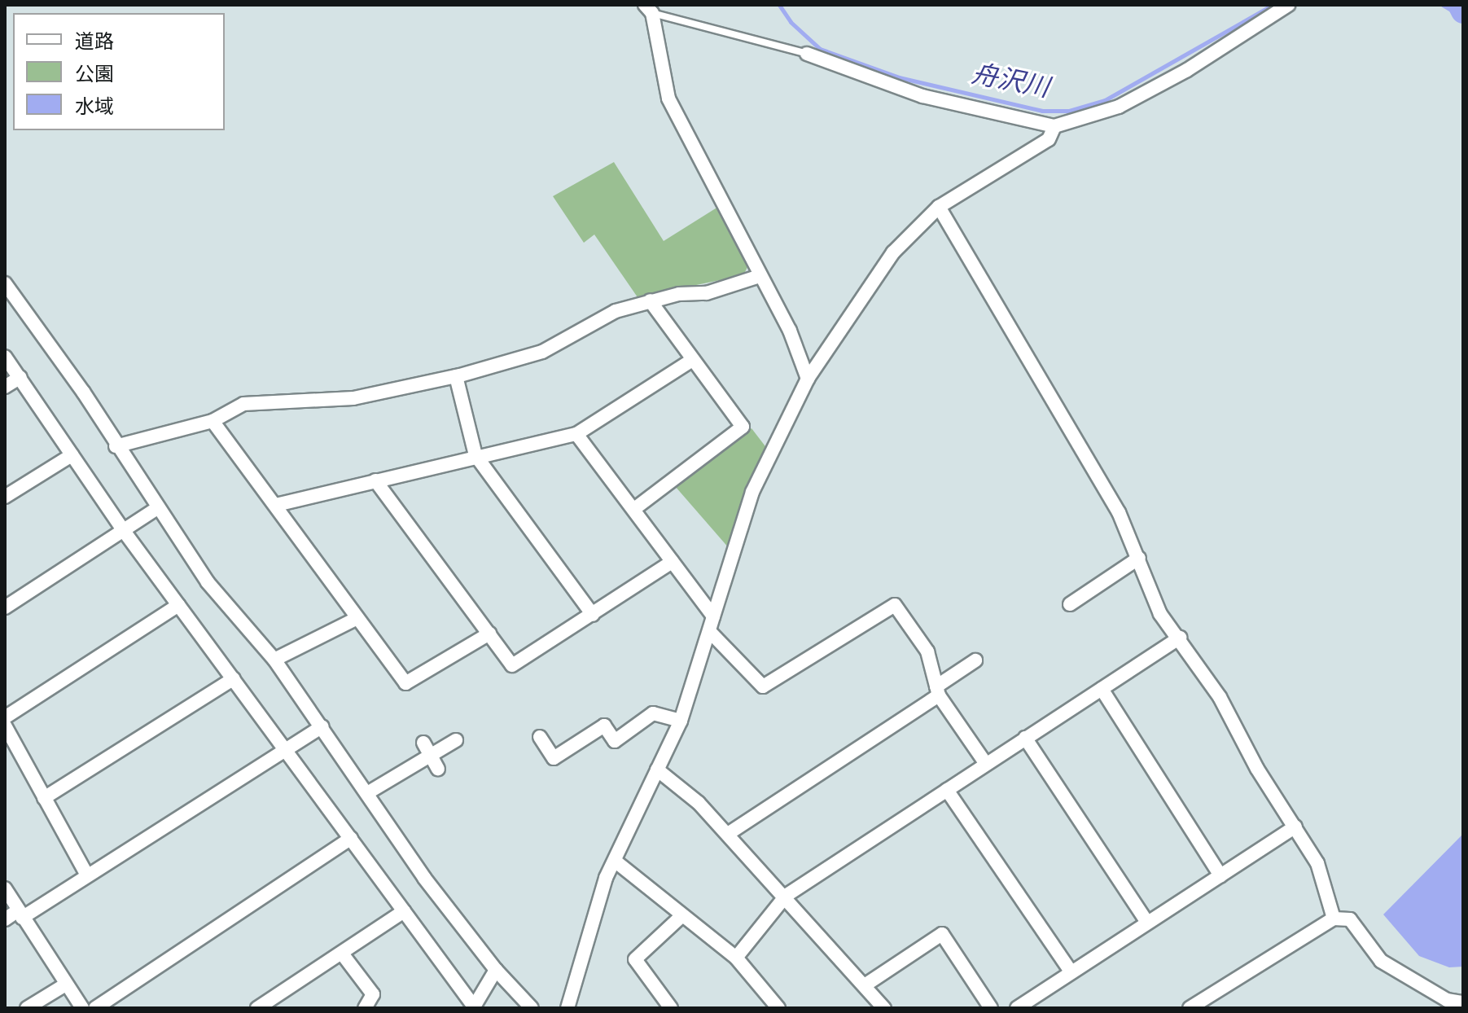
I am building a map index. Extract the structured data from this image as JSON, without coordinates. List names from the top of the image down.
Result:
{
  "water": ["舟沢川"],
  "legend": ["道路", "公園", "水域"]
}
